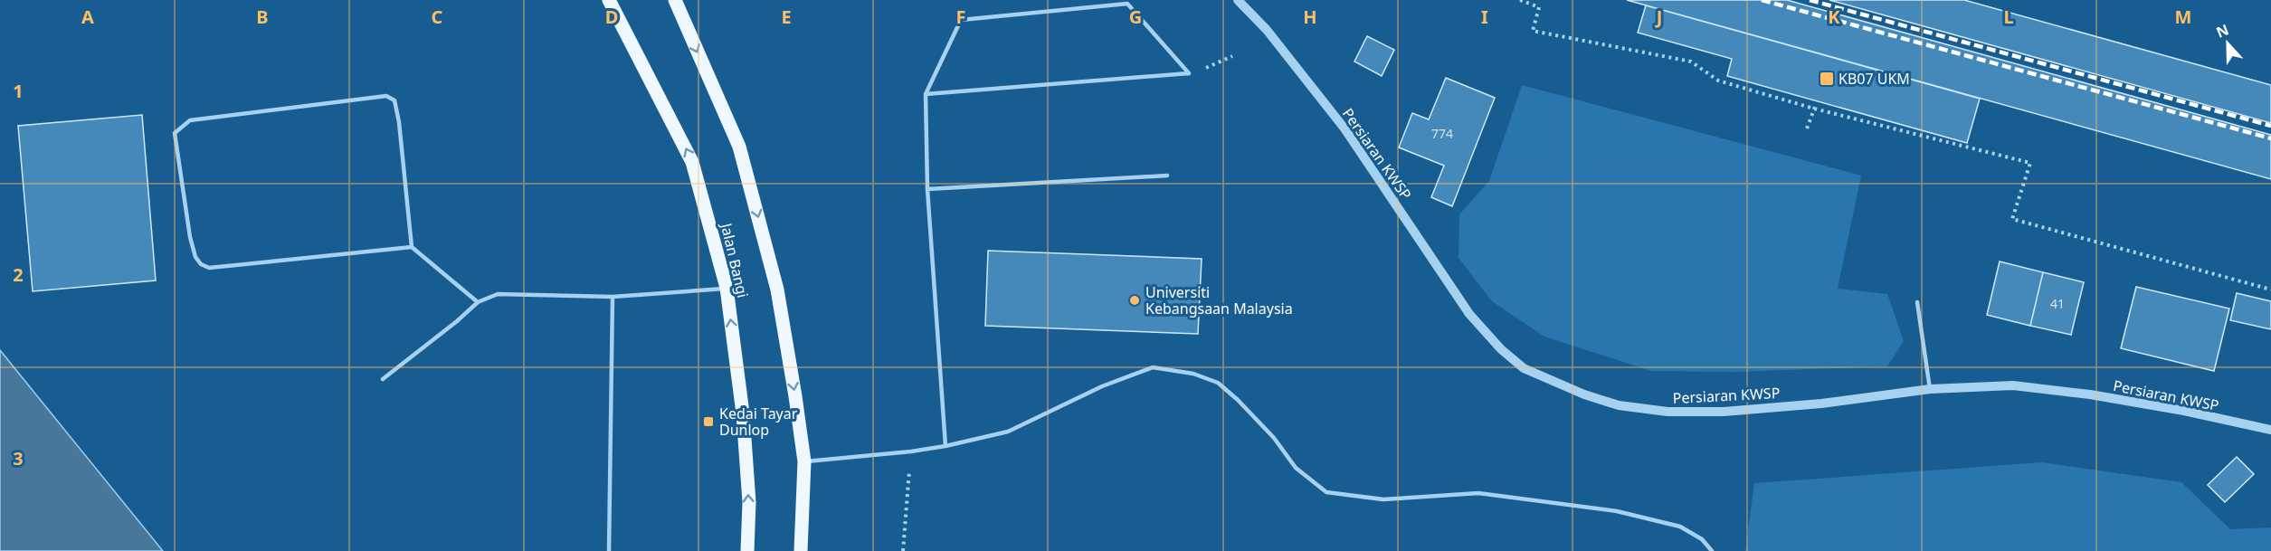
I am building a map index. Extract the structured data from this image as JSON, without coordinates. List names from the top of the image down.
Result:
{
  "streets": {
    "main road": ["Jalan Bangi"],
    "street": ["Persiaran KWSP"]
  },
  "places": {
    "transit": ["KB07 UKM", "Kedai Tayar Dunlop"],
    "other": ["Universiti Kebangsaan Malaysia"]
  },
  "house_numbers": ["774", "41"],
  "north": "top",
  "grid": {
    "columns": [
      "A",
      "B",
      "C",
      "D",
      "E",
      "F",
      "G",
      "H",
      "I",
      "J",
      "K",
      "L",
      "M"
    ],
    "rows": ["1", "2", "3"]
  }
}
